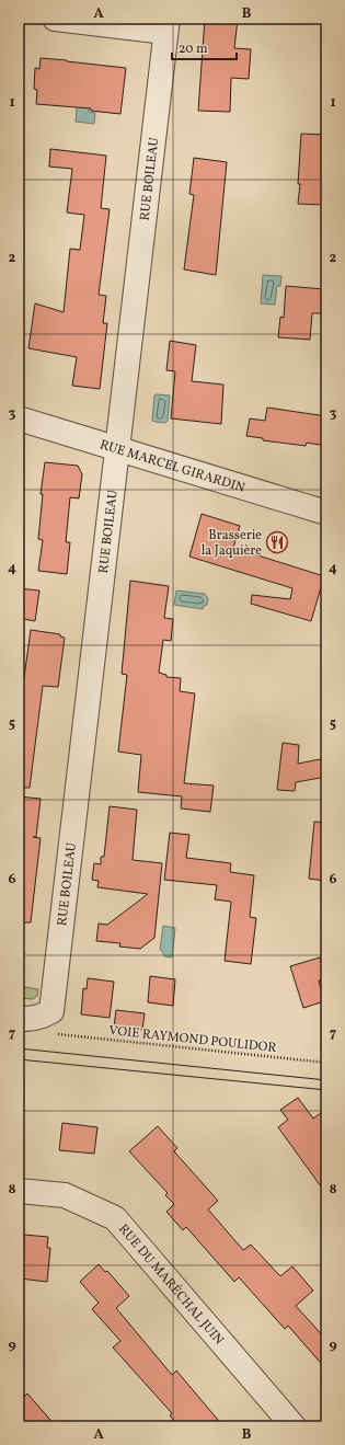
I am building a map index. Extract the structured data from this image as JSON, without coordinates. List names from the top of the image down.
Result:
{
  "streets": {
    "street": ["RUE BOILEAU", "RUE MARCEL GIRARDIN", "RUE DU MARÉCHAL JUIN"],
    "path": ["VOIE RAYMOND POULIDOR"]
  },
  "crossings": [
    ["RUE BOILEAU", "RUE MARCEL GIRARDIN"]
  ],
  "places": {
    "restaurant": ["Brasserie la Jaquière"]
  },
  "scale_bar": "20 m",
  "grid": {
    "columns": ["A", "B"],
    "rows": [
      "1",
      "2",
      "3",
      "4",
      "5",
      "6",
      "7",
      "8",
      "9"
    ]
  }
}
